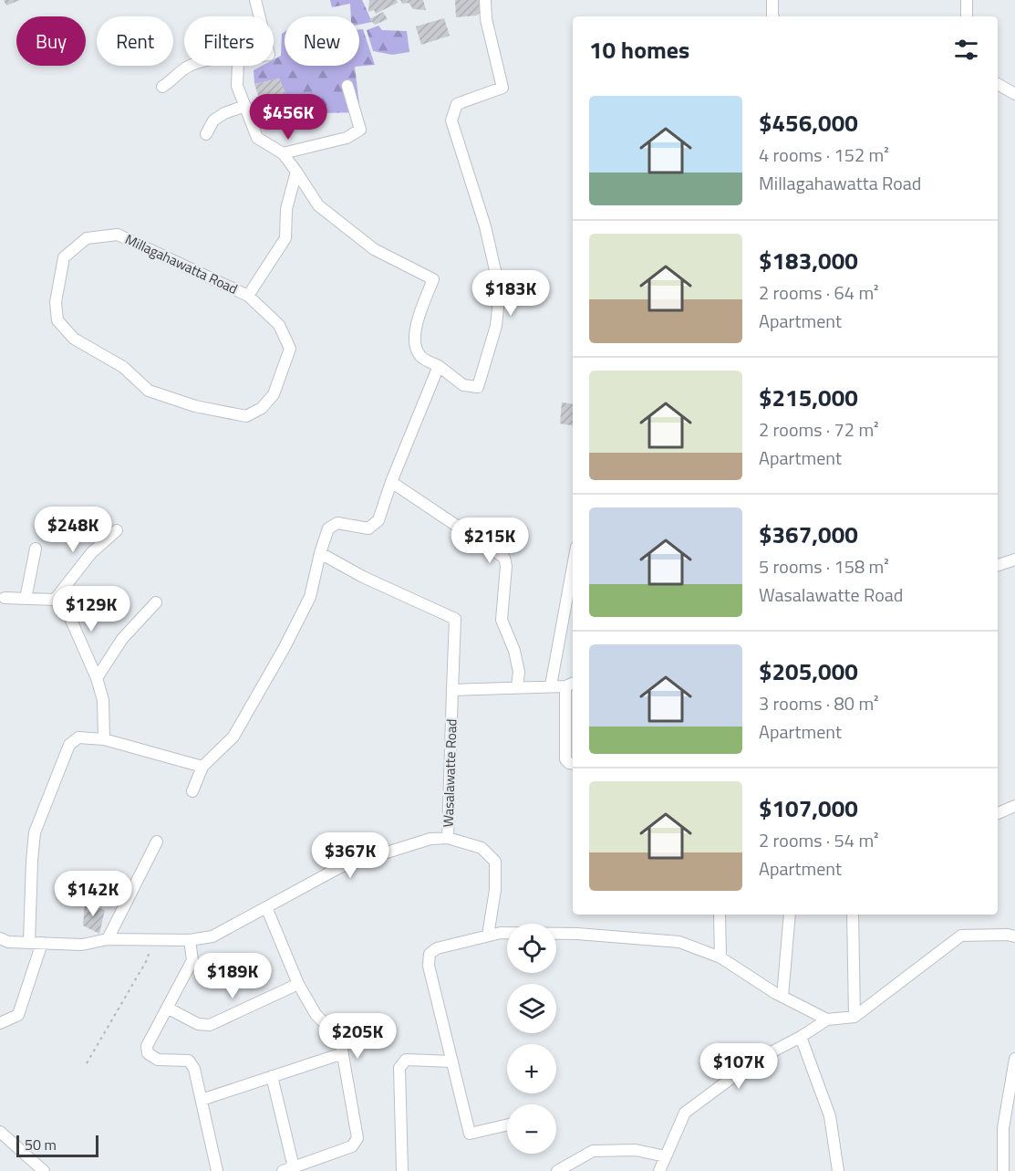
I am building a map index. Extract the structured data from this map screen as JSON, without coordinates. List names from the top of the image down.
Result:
{
  "streets": {
    "street": ["Millagahawatta Road", "Wasalawatte Road"]
  },
  "scale_bar": "50 m",
  "page": {
    "chip": [
      "Buy",
      "Rent",
      "Filters",
      "New"
    ],
    "heading": "10 homes",
    "list": [
      {
        "name": "$456,000",
        "note": "4 rooms · 152 m² · Millagahawatta Road"
      },
      {
        "name": "$183,000",
        "note": "2 rooms · 64 m² · Apartment"
      },
      {
        "name": "$215,000",
        "note": "2 rooms · 72 m² · Apartment"
      },
      {
        "name": "$367,000",
        "note": "5 rooms · 158 m² · Wasalawatte Road"
      },
      {
        "name": "$205,000",
        "note": "3 rooms · 80 m² · Apartment"
      },
      {
        "name": "$107,000",
        "note": "2 rooms · 54 m² · Apartment"
      }
    ],
    "price": [
      "$456K",
      "$183K",
      "$248K",
      "$215K",
      "$129K",
      "$367K",
      "$142K",
      "$189K",
      "$205K",
      "$107K"
    ],
    "map_buttons": ["+", "−"],
    "scale": "50 m"
  }
}
